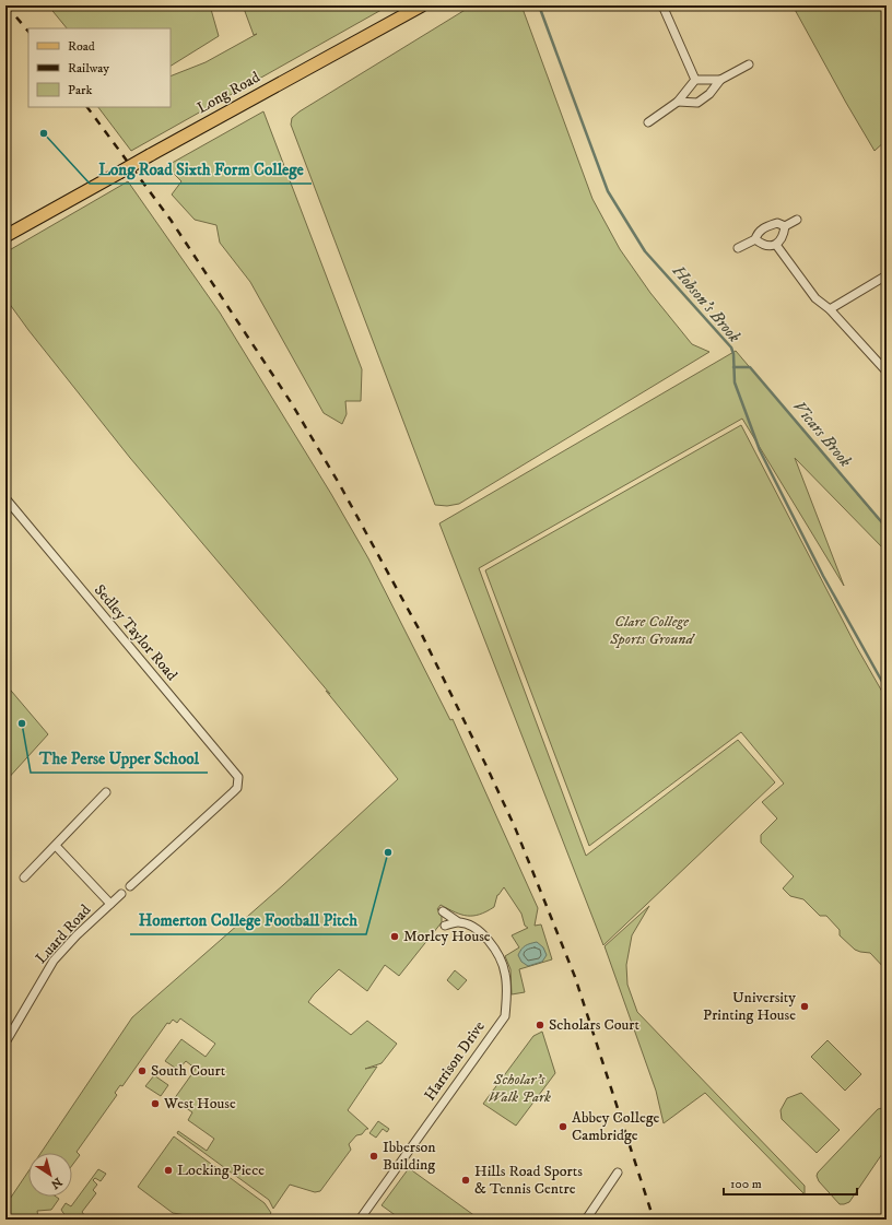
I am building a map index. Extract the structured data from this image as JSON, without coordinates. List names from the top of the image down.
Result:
{
  "streets": {
    "main road": ["Long Road"],
    "street": ["Sedley Taylor Road", "Luard Road", "Harrison Drive"]
  },
  "water": ["Hobson's Brook", "Vicars Brook"],
  "parks": ["Clare College Sports Ground", "Scholar's Walk Park"],
  "places": [
    "Long Road Sixth Form College",
    "The Perse Upper School",
    "Homerton College Football Pitch",
    "Morley House",
    "University Printing House",
    "Scholars Court",
    "South Court",
    "West House",
    "Abbey College Cambridge",
    "Ibberson Building",
    "Locking Piece",
    "Hills Road Sports & Tennis Centre"
  ],
  "legend": ["Road", "Railway", "Park"],
  "scale_bar": "100 m",
  "north": "bottom right"
}
